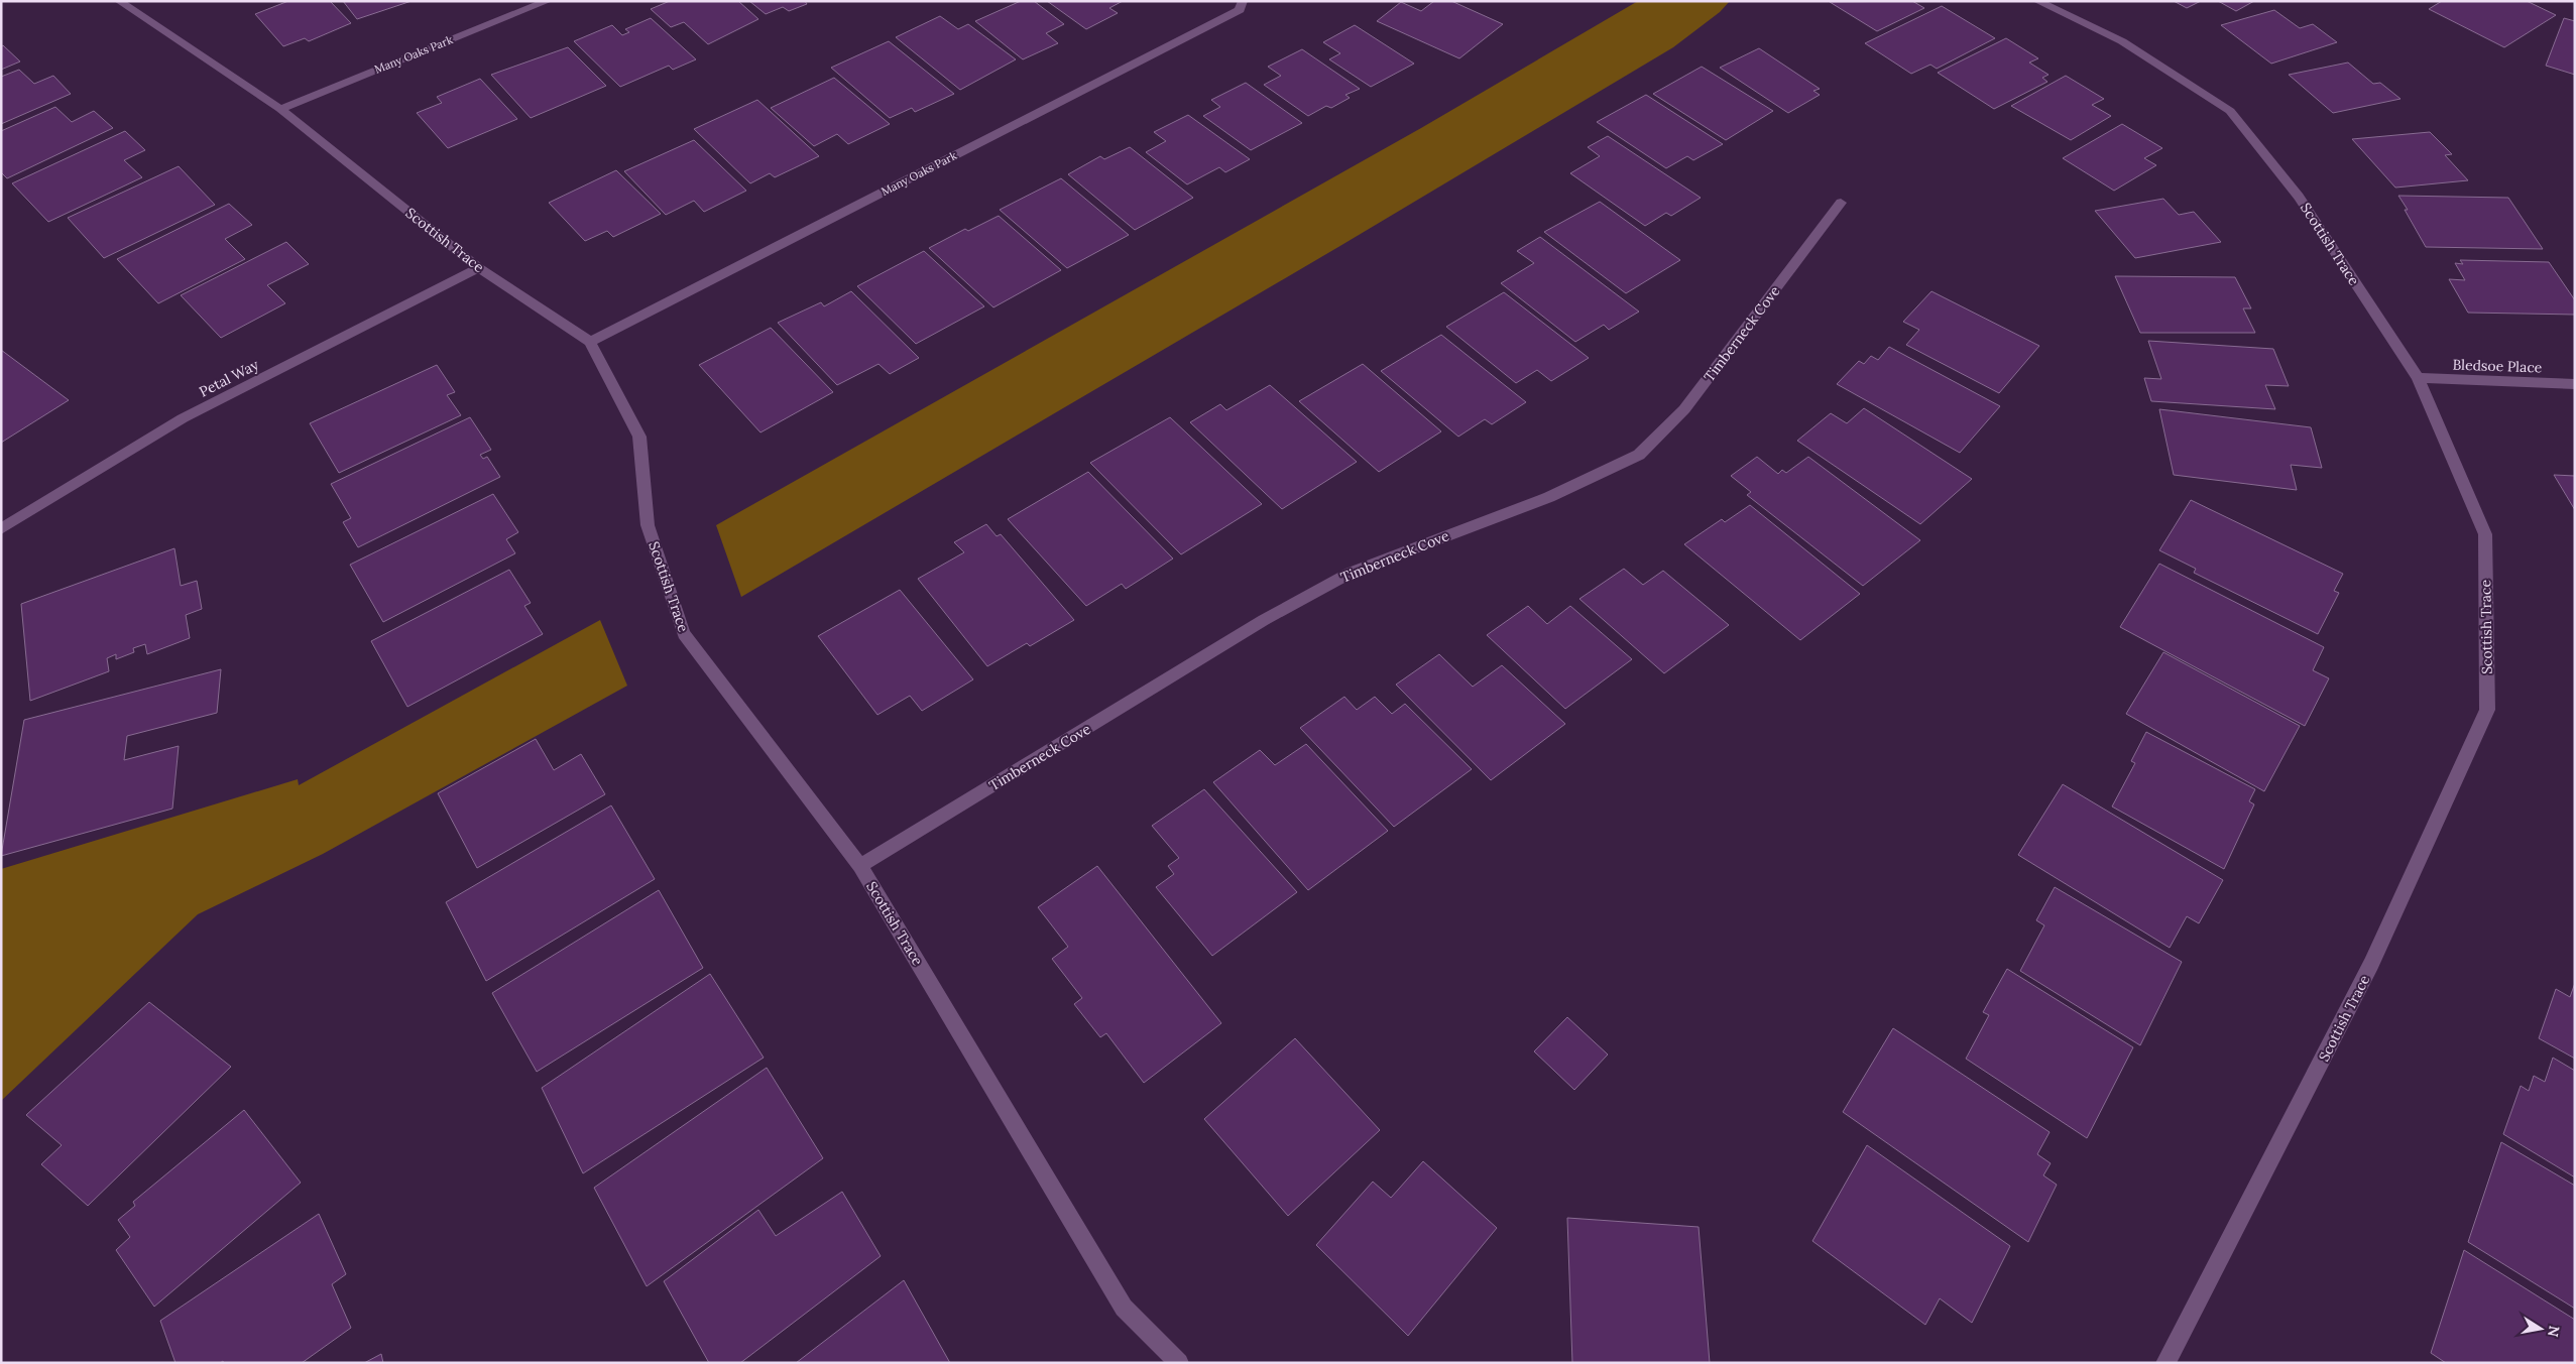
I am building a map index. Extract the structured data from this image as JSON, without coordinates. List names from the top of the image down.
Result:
{
  "streets": {
    "street": [
      "Many Oaks Park",
      "Scottish Trace",
      "Timberneck Cove",
      "Bledsoe Place",
      "Petal Way"
    ]
  },
  "crossings": [
    ["Many Oaks Park", "Scottish Trace"],
    ["Scottish Trace", "Timberneck Cove"],
    ["Scottish Trace", "Bledsoe Place"],
    ["Scottish Trace", "Petal Way"]
  ],
  "north": "right"
}
